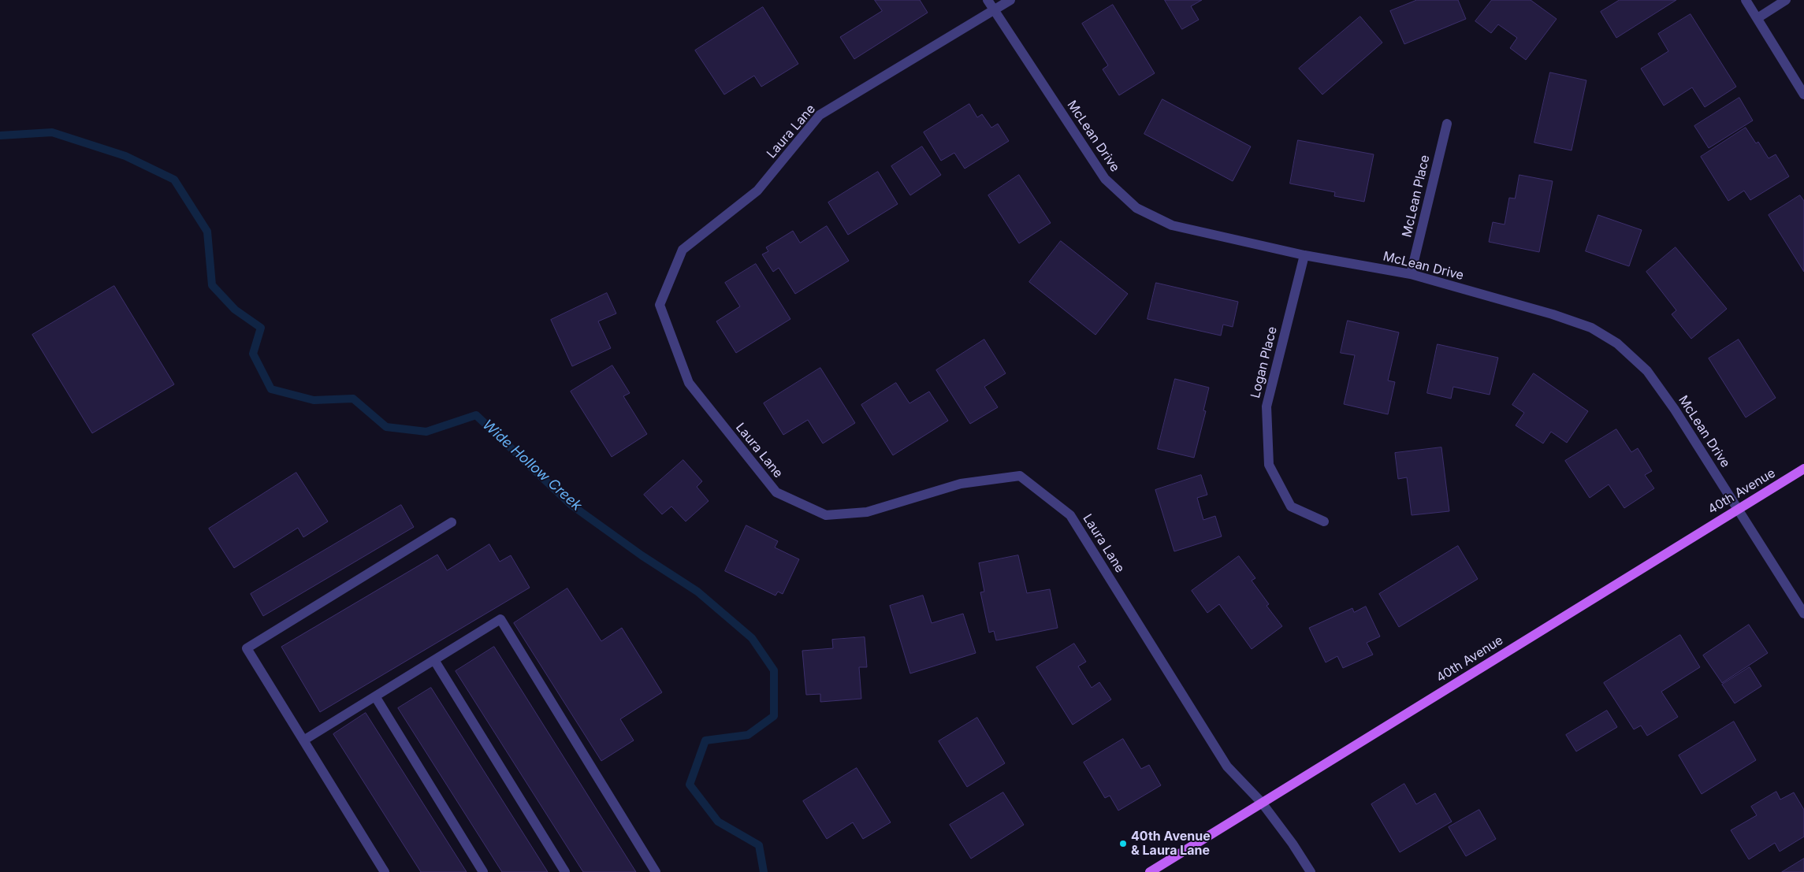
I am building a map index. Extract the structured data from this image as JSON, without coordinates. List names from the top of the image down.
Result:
{
  "streets": {
    "main road": ["40th Avenue"],
    "street": [
      "Laura Lane",
      "McLean Drive",
      "McLean Place",
      "Logan Place"
    ]
  },
  "crossings": [
    ["Laura Lane", "McLean Drive"],
    ["Laura Lane", "40th Avenue"],
    ["McLean Drive", "McLean Place"],
    ["McLean Drive", "Logan Place"],
    ["McLean Drive", "40th Avenue"]
  ],
  "water": ["Wide Hollow Creek"],
  "places": ["40th Avenue & Laura Lane"]
}
